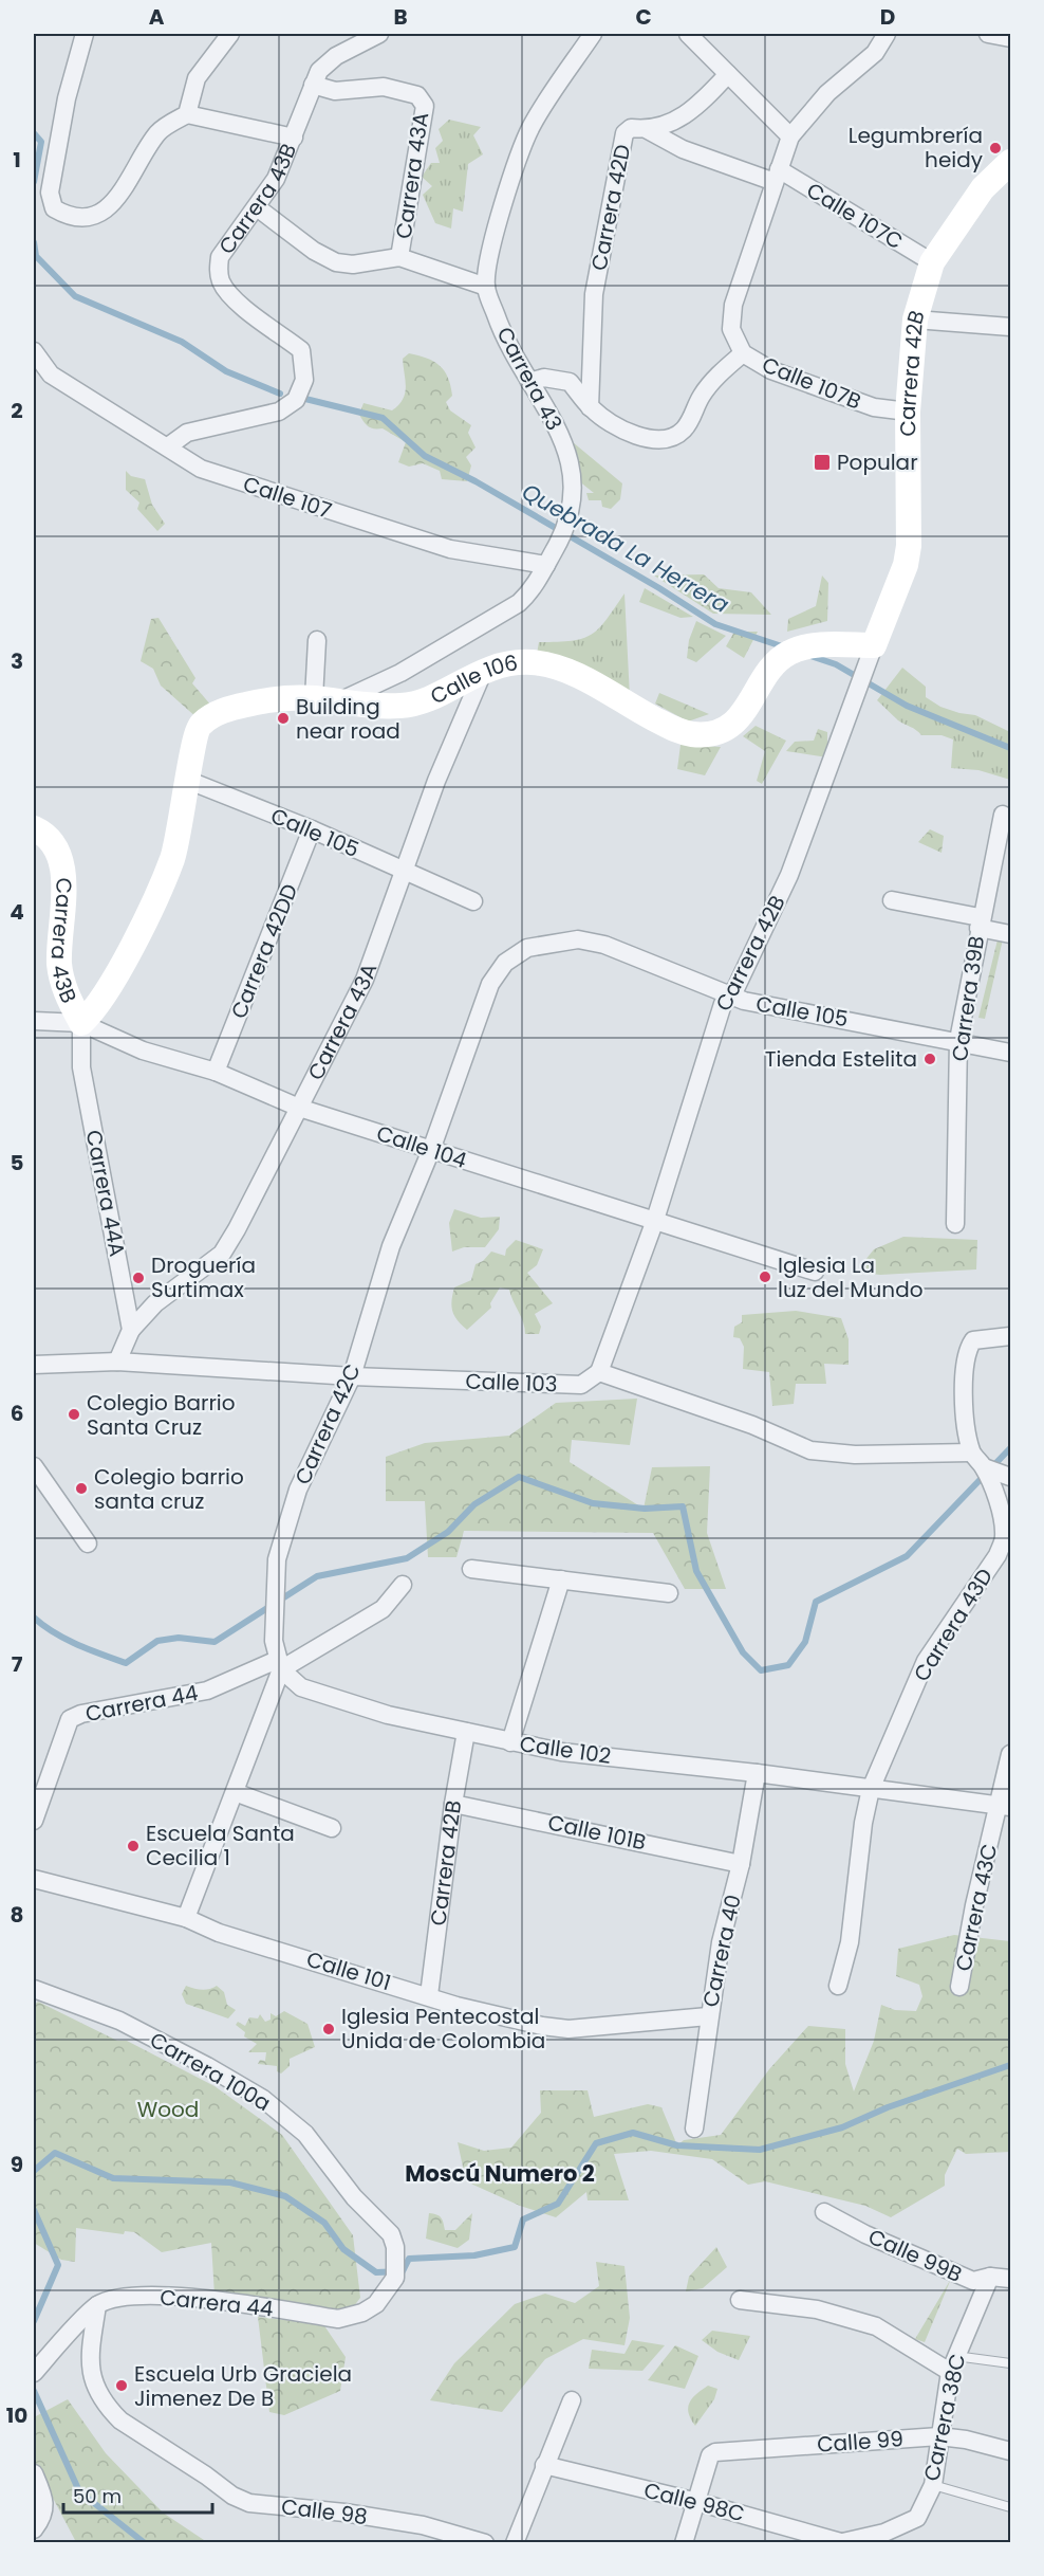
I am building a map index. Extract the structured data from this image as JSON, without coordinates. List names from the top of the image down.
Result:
{
  "streets": {
    "street": [
      "Carrera 43A",
      "Carrera 43B",
      "Carrera 42D",
      "Calle 107C",
      "Carrera 42B",
      "Carrera 43",
      "Calle 107B",
      "Calle 107",
      "Calle 106",
      "Calle 105",
      "Carrera 42DD",
      "Carrera 39B",
      "Calle 104",
      "Carrera 44A",
      "Calle 103",
      "Carrera 42C",
      "Carrera 43D",
      "Carrera 44",
      "Calle 102",
      "Calle 101B",
      "Carrera 43C",
      "Carrera 40",
      "Calle 101",
      "Carrera 100a",
      "Calle 99B",
      "Carrera 38C",
      "Calle 99",
      "Calle 98C",
      "Calle 98"
    ]
  },
  "crossings": [
    ["Carrera 43A", "Carrera 43B"],
    ["Carrera 43A", "Calle 106"],
    ["Carrera 43A", "Calle 105"],
    ["Carrera 43A", "Calle 104"],
    ["Carrera 43A", "Carrera 44A"],
    ["Carrera 43B", "Calle 107"],
    ["Carrera 43B", "Calle 104"],
    ["Carrera 43B", "Carrera 44A"],
    ["Carrera 42D", "Calle 107C"],
    ["Calle 107C", "Carrera 42B"],
    ["Calle 107C", "Calle 107B"],
    ["Carrera 42B", "Calle 107B"],
    ["Carrera 42B", "Calle 106"],
    ["Carrera 42B", "Calle 105"],
    ["Carrera 42B", "Calle 104"],
    ["Carrera 42B", "Calle 103"],
    ["Carrera 42B", "Calle 102"],
    ["Carrera 42B", "Calle 101B"],
    ["Carrera 42B", "Calle 101"],
    ["Carrera 43", "Calle 107"],
    ["Carrera 43", "Calle 106"],
    ["Calle 106", "Calle 105"],
    ["Calle 105", "Carrera 42DD"],
    ["Calle 105", "Carrera 39B"],
    ["Calle 105", "Carrera 42C"],
    ["Carrera 42DD", "Calle 104"],
    ["Calle 104", "Carrera 44A"],
    ["Calle 104", "Carrera 42C"],
    ["Calle 103", "Carrera 42C"],
    ["Carrera 42C", "Carrera 44"],
    ["Carrera 42C", "Calle 102"],
    ["Carrera 42C", "Calle 101"],
    ["Carrera 43D", "Calle 102"],
    ["Carrera 44", "Calle 102"],
    ["Carrera 44", "Carrera 100a"],
    ["Carrera 44", "Calle 98"],
    ["Calle 102", "Carrera 43C"],
    ["Calle 102", "Carrera 40"],
    ["Calle 101B", "Carrera 40"],
    ["Carrera 40", "Calle 101"],
    ["Calle 99B", "Carrera 38C"],
    ["Carrera 38C", "Calle 99"],
    ["Carrera 38C", "Calle 98C"],
    ["Calle 99", "Calle 98C"]
  ],
  "districts": ["Moscú Numero 2"],
  "water": ["Quebrada La Herrera"],
  "parks": ["Wood"],
  "places": {
    "other": [
      "Legumbrería heidy",
      "Building near road",
      "Tienda Estelita",
      "Iglesia La luz del Mundo",
      "Droguería Surtimax",
      "Colegio Barrio Santa Cruz",
      "Colegio barrio santa cruz",
      "Escuela Santa Cecilia 1",
      "Iglesia Pentecostal Unida de Colombia",
      "Escuela Urb Graciela Jimenez De B"
    ],
    "transit": ["Popular"]
  },
  "scale_bar": "50 m",
  "grid": {
    "columns": [
      "A",
      "B",
      "C",
      "D"
    ],
    "rows": [
      "1",
      "2",
      "3",
      "4",
      "5",
      "6",
      "7",
      "8",
      "9",
      "10"
    ]
  }
}
